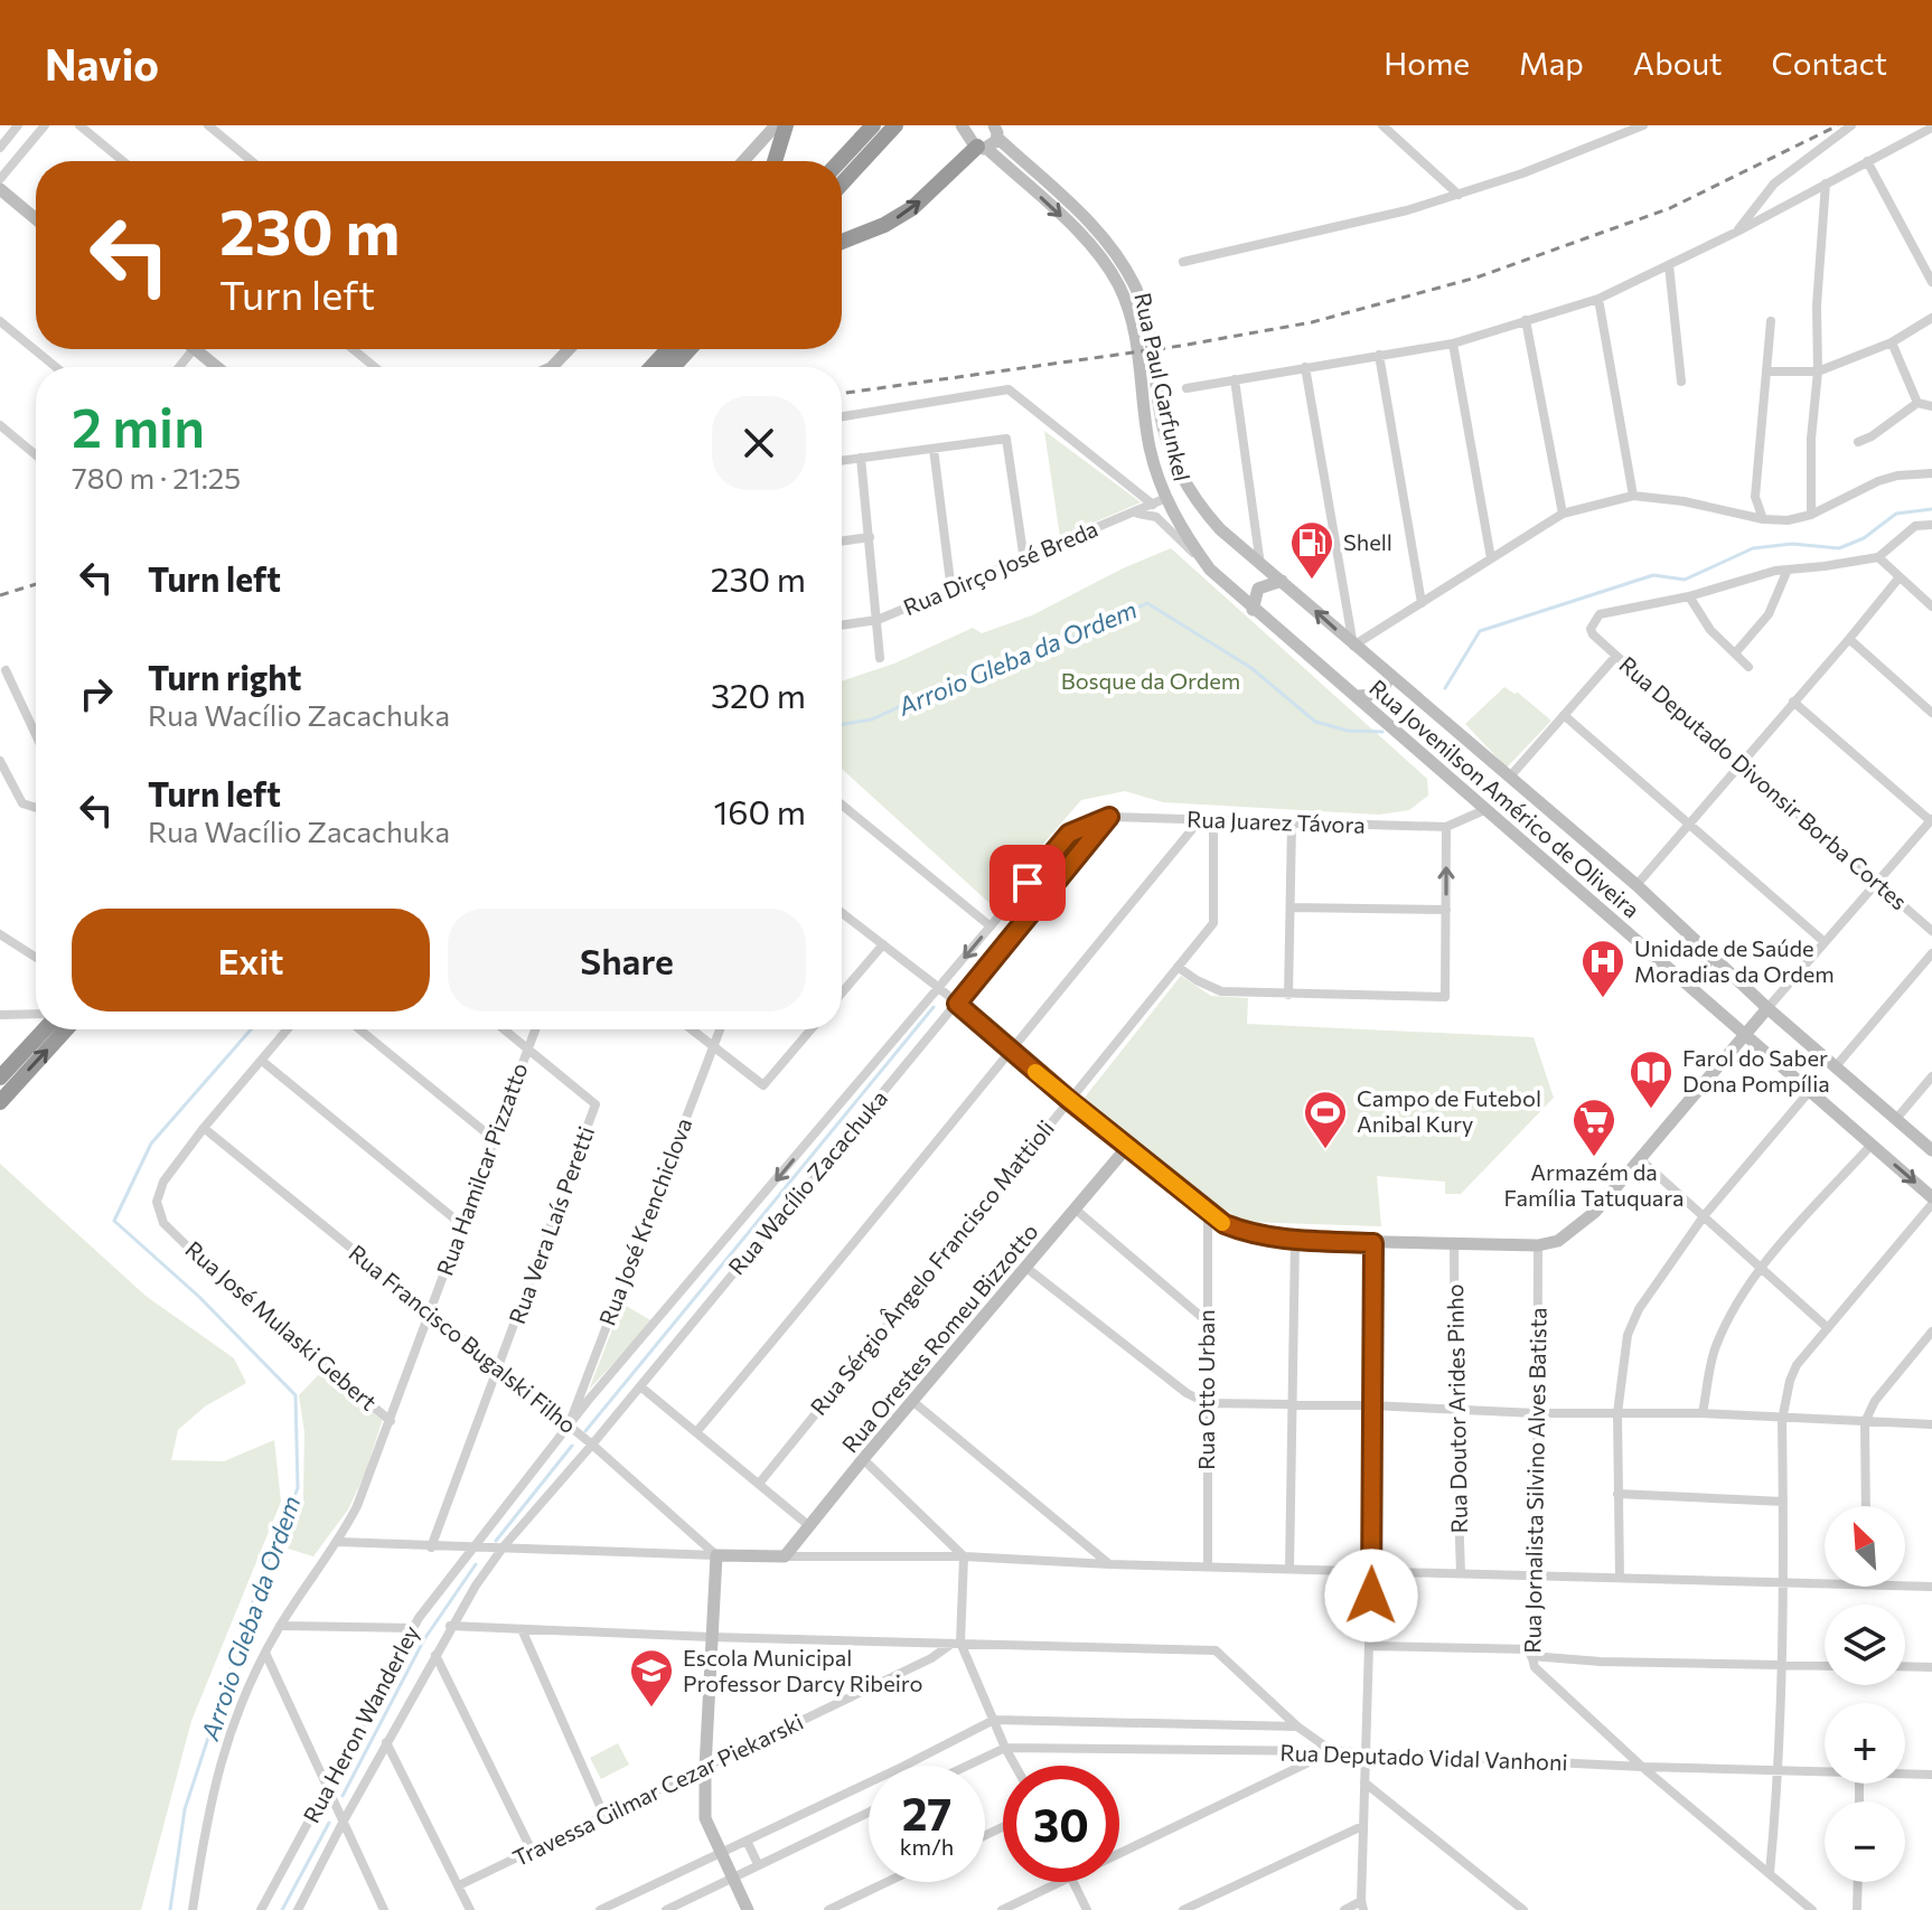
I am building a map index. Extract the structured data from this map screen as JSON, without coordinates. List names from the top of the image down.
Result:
{
  "streets": {
    "main road": ["Rua Paul Garfunkel", "Rua Jovenilson Américo de Oliveira", "Rua Orestes Romeu Bizzotto"],
    "street": [
      "Rua Dirço José Breda",
      "Rua Deputado Divonsir Borba Cortes",
      "Rua Juarez Távora",
      "Rua Hamilcar Pizzatto",
      "Rua Wacílio Zacachuka",
      "Rua José Krenchiclova",
      "Rua Vera Laís Peretti",
      "Rua Sérgio Ângelo Francisco Mattioli",
      "Rua José Mulaski Gebert",
      "Rua Francisco Bugalski Filho",
      "Rua Otto Urban",
      "Rua Doutor Arides Pinho",
      "Rua Jornalista Silvino Alves Batista",
      "Rua Heron Wanderley",
      "Rua Deputado Vidal Vanhoni",
      "Travessa Gilmar Cezar Piekarski"
    ]
  },
  "crossings": [
    ["Rua Paul Garfunkel", "Rua Dirço José Breda"],
    ["Rua Paul Garfunkel", "Rua Jovenilson Américo de Oliveira"],
    ["Rua Dirço José Breda", "Rua Jovenilson Américo de Oliveira"],
    ["Rua Jovenilson Américo de Oliveira", "Rua Juarez Távora"],
    ["Rua Juarez Távora", "Rua Wacílio Zacachuka"],
    ["Rua Juarez Távora", "Rua Sérgio Ângelo Francisco Mattioli"],
    ["Rua Hamilcar Pizzatto", "Rua Vera Laís Peretti"],
    ["Rua Hamilcar Pizzatto", "Rua José Mulaski Gebert"],
    ["Rua Hamilcar Pizzatto", "Rua Francisco Bugalski Filho"],
    ["Rua Wacílio Zacachuka", "Rua José Krenchiclova"],
    ["Rua Wacílio Zacachuka", "Rua Francisco Bugalski Filho"],
    ["Rua Wacílio Zacachuka", "Rua Heron Wanderley"],
    ["Rua José Krenchiclova", "Rua Francisco Bugalski Filho"],
    ["Rua Vera Laís Peretti", "Rua Francisco Bugalski Filho"],
    ["Rua José Mulaski Gebert", "Rua Francisco Bugalski Filho"],
    ["Rua Jornalista Silvino Alves Batista", "Rua Deputado Vidal Vanhoni"]
  ],
  "water": ["Arroio Gleba da Ordem"],
  "parks": ["Bosque da Ordem"],
  "places": {
    "fuel station": ["Shell"],
    "hospital": ["Unidade de Saúde Moradias da Ordem"],
    "library": ["Farol do Saber Dona Pompília"],
    "sports": ["Campo de Futebol Anibal Kury"],
    "supermarket": ["Armazém da Família Tatuquara"],
    "school or university": ["Escola Municipal Professor Darcy Ribeiro"]
  },
  "north": "top left",
  "page": {
    "header": "Navio",
    "nav": [
      "Home",
      "Map",
      "About",
      "Contact"
    ],
    "turn": ["230 m", "Turn left"],
    "heading": ["2 min", "780 m · 21:25"],
    "list": [
      {
        "name": "Turn left",
        "value": "230 m"
      },
      {
        "name": "Turn right",
        "note": "Rua Wacílio Zacachuka",
        "value": "320 m"
      },
      {
        "name": "Turn left",
        "note": "Rua Wacílio Zacachuka",
        "value": "160 m"
      }
    ],
    "buttons": ["Exit", "Share"],
    "map_buttons": ["+", "−"],
    "speed": "27 km/h",
    "limit": "30"
  }
}
